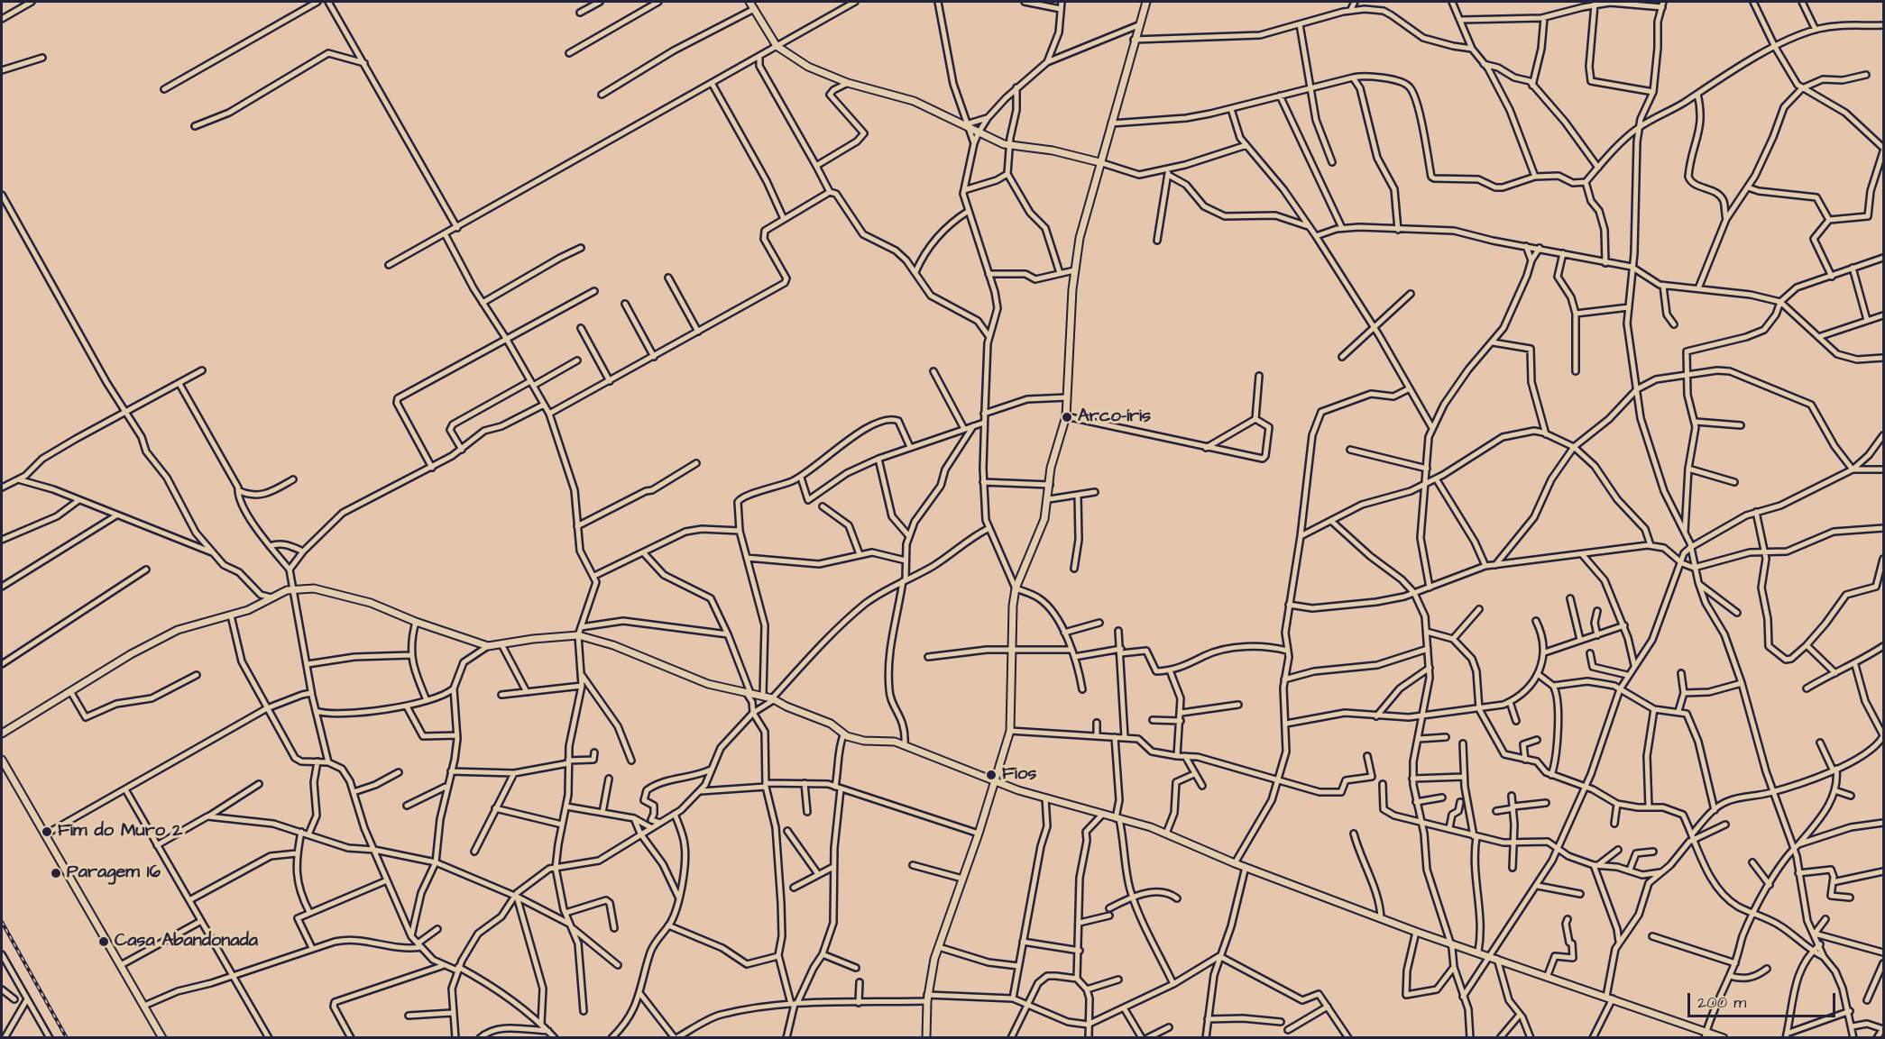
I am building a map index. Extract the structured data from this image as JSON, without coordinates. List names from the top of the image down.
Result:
{
  "places": [
    "Arco-íris",
    "Fios",
    "Fim do Muro 2",
    "Paragem 16",
    "Casa Abandonada"
  ],
  "scale_bar": "200 m"
}
